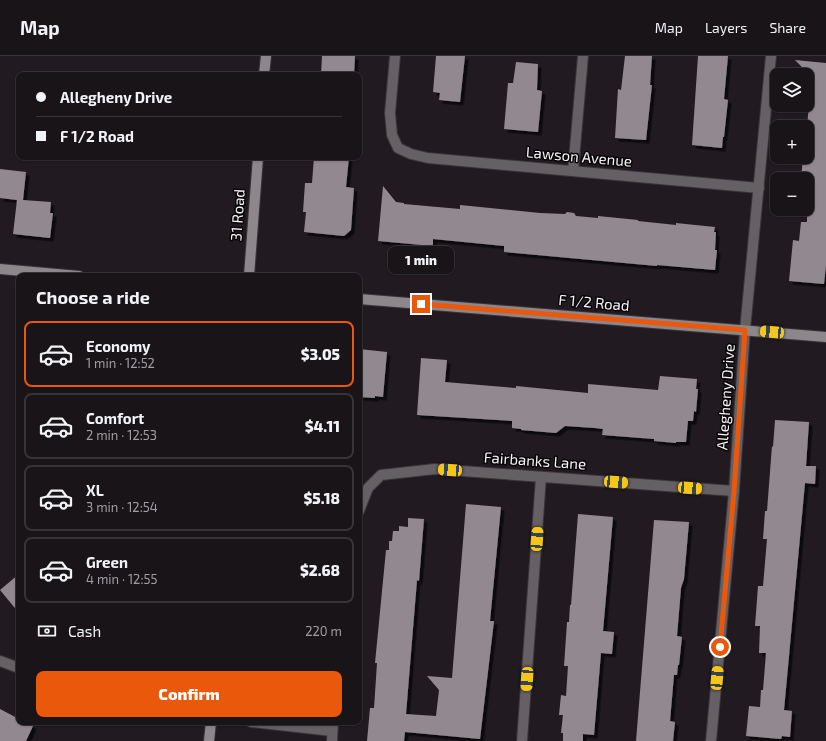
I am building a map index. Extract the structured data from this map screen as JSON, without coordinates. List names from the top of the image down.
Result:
{
  "streets": {
    "street": [
      "Lawson Avenue",
      "31 Road",
      "F 1/2 Road",
      "Allegheny Drive",
      "Fairbanks Lane"
    ]
  },
  "crossings": [
    ["Lawson Avenue", "Allegheny Drive"],
    ["F 1/2 Road", "Allegheny Drive"],
    ["Allegheny Drive", "Fairbanks Lane"]
  ],
  "page": {
    "header": "Map",
    "nav": ["Map", "Layers", "Share"],
    "map_buttons": ["+", "−"],
    "banner": ["Allegheny Drive", "F 1/2 Road"],
    "bubble": "1 min",
    "heading": "Choose a ride",
    "list": [
      {
        "name": "Economy",
        "note": "1 min · 12:52",
        "value": "$3.05"
      },
      {
        "name": "Comfort",
        "note": "2 min · 12:53",
        "value": "$4.11"
      },
      {
        "name": "XL",
        "note": "3 min · 12:54",
        "value": "$5.18"
      },
      {
        "name": "Green",
        "note": "4 min · 12:55",
        "value": "$2.68"
      }
    ],
    "pay": ["Cash", "220 m"],
    "buttons": "Confirm"
  }
}
